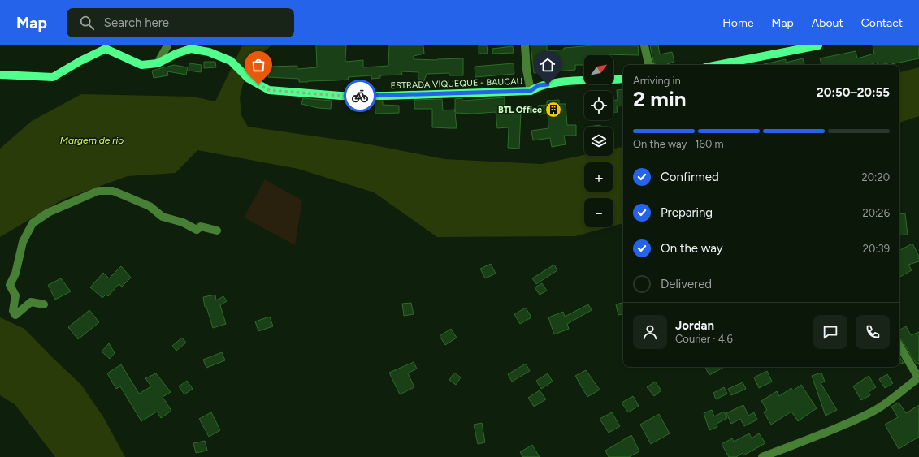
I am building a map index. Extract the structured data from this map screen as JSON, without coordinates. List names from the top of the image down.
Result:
{
  "streets": {
    "main road": ["ESTRADA VIQUEQUE - BAUCAU"]
  },
  "water": ["Margem de rio"],
  "places": {
    "building": ["BTL Office"]
  },
  "north": "top right",
  "page": {
    "header": "Map",
    "search": "Search here",
    "nav": [
      "Home",
      "Map",
      "About",
      "Contact"
    ],
    "map_buttons": ["+", "−"],
    "heading": ["2 min", "Arriving in", "20:50–20:55"],
    "panel": ["Jordan", "Courier · 4.6"],
    "bar": "On the way · 160 m",
    "list": [
      ["Confirmed", "20:20"],
      ["Preparing", "20:26"],
      ["On the way", "20:39"],
      "Delivered"
    ]
  }
}
